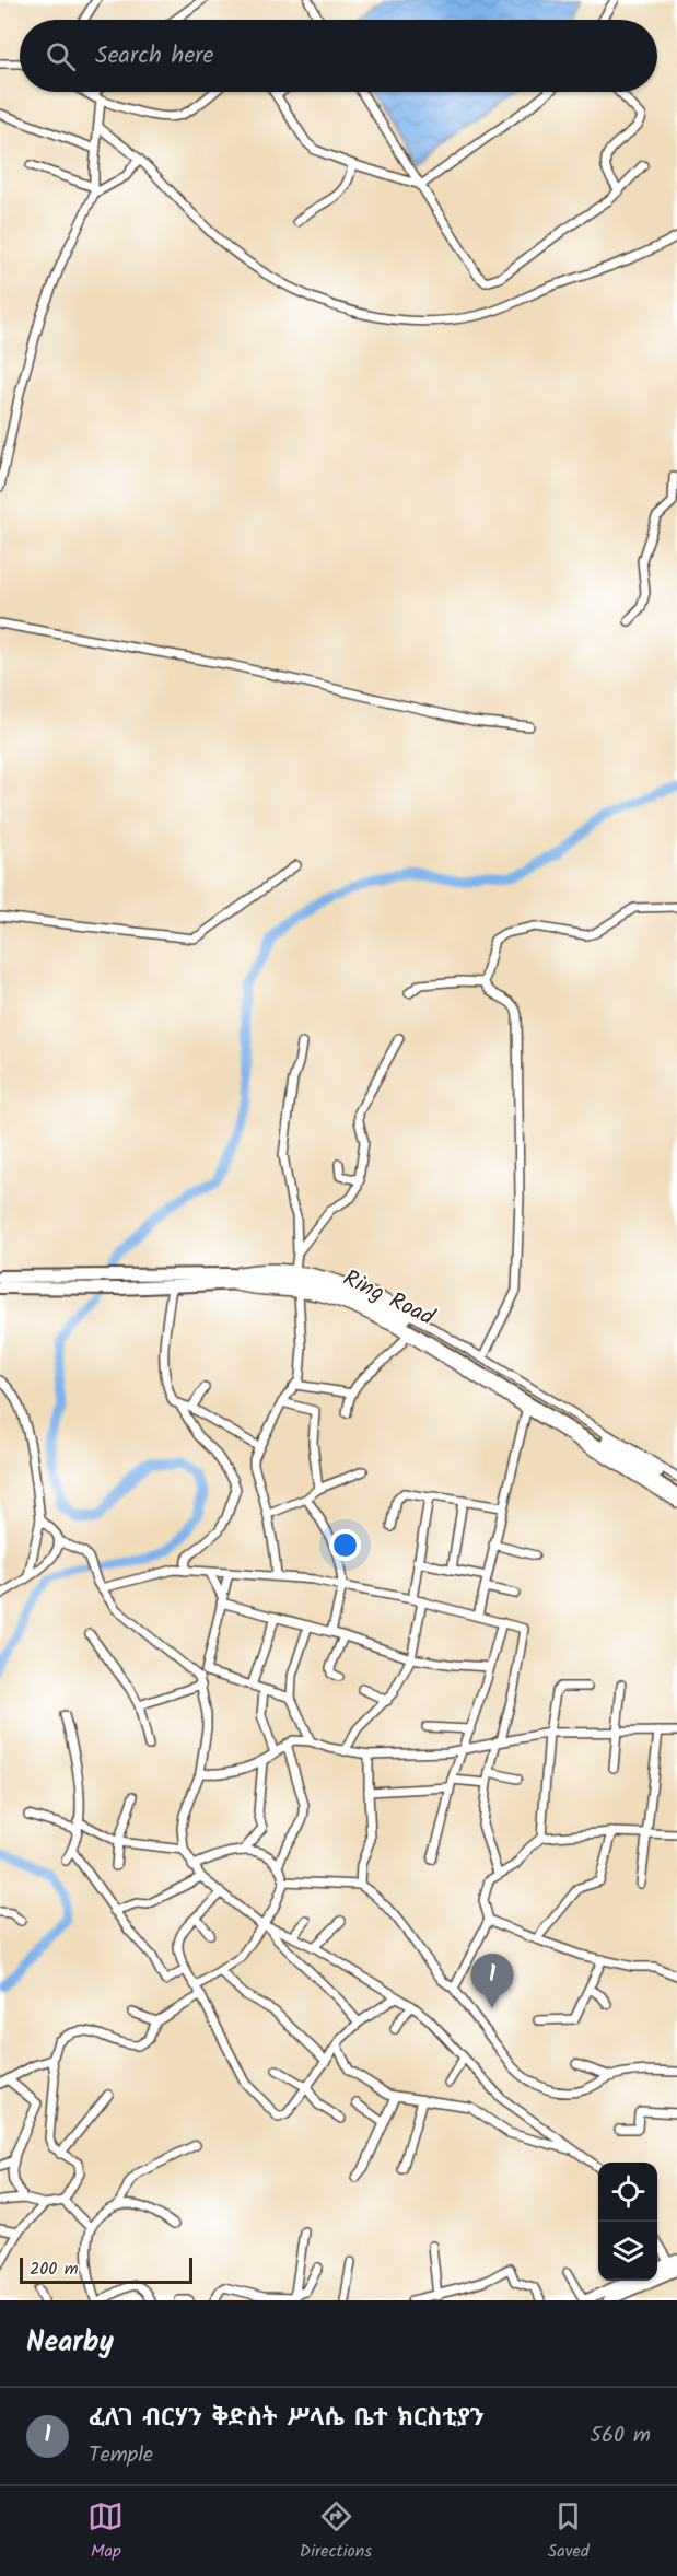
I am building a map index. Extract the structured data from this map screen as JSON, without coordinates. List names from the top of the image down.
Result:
{
  "streets": {
    "highway": ["Ring Road"]
  },
  "scale_bar": "200 m",
  "page": {
    "search": "Search here",
    "pins": "1",
    "scale": "200 m",
    "heading": "Nearby",
    "list": [
      {
        "mark": "1",
        "name": "ፈለገ ብርሃን ቅድስት ሥላሴ ቤተ ክርስቲያን",
        "note": "Temple",
        "value": "560 m"
      }
    ],
    "nav": ["Map", "Directions", "Saved"]
  }
}
